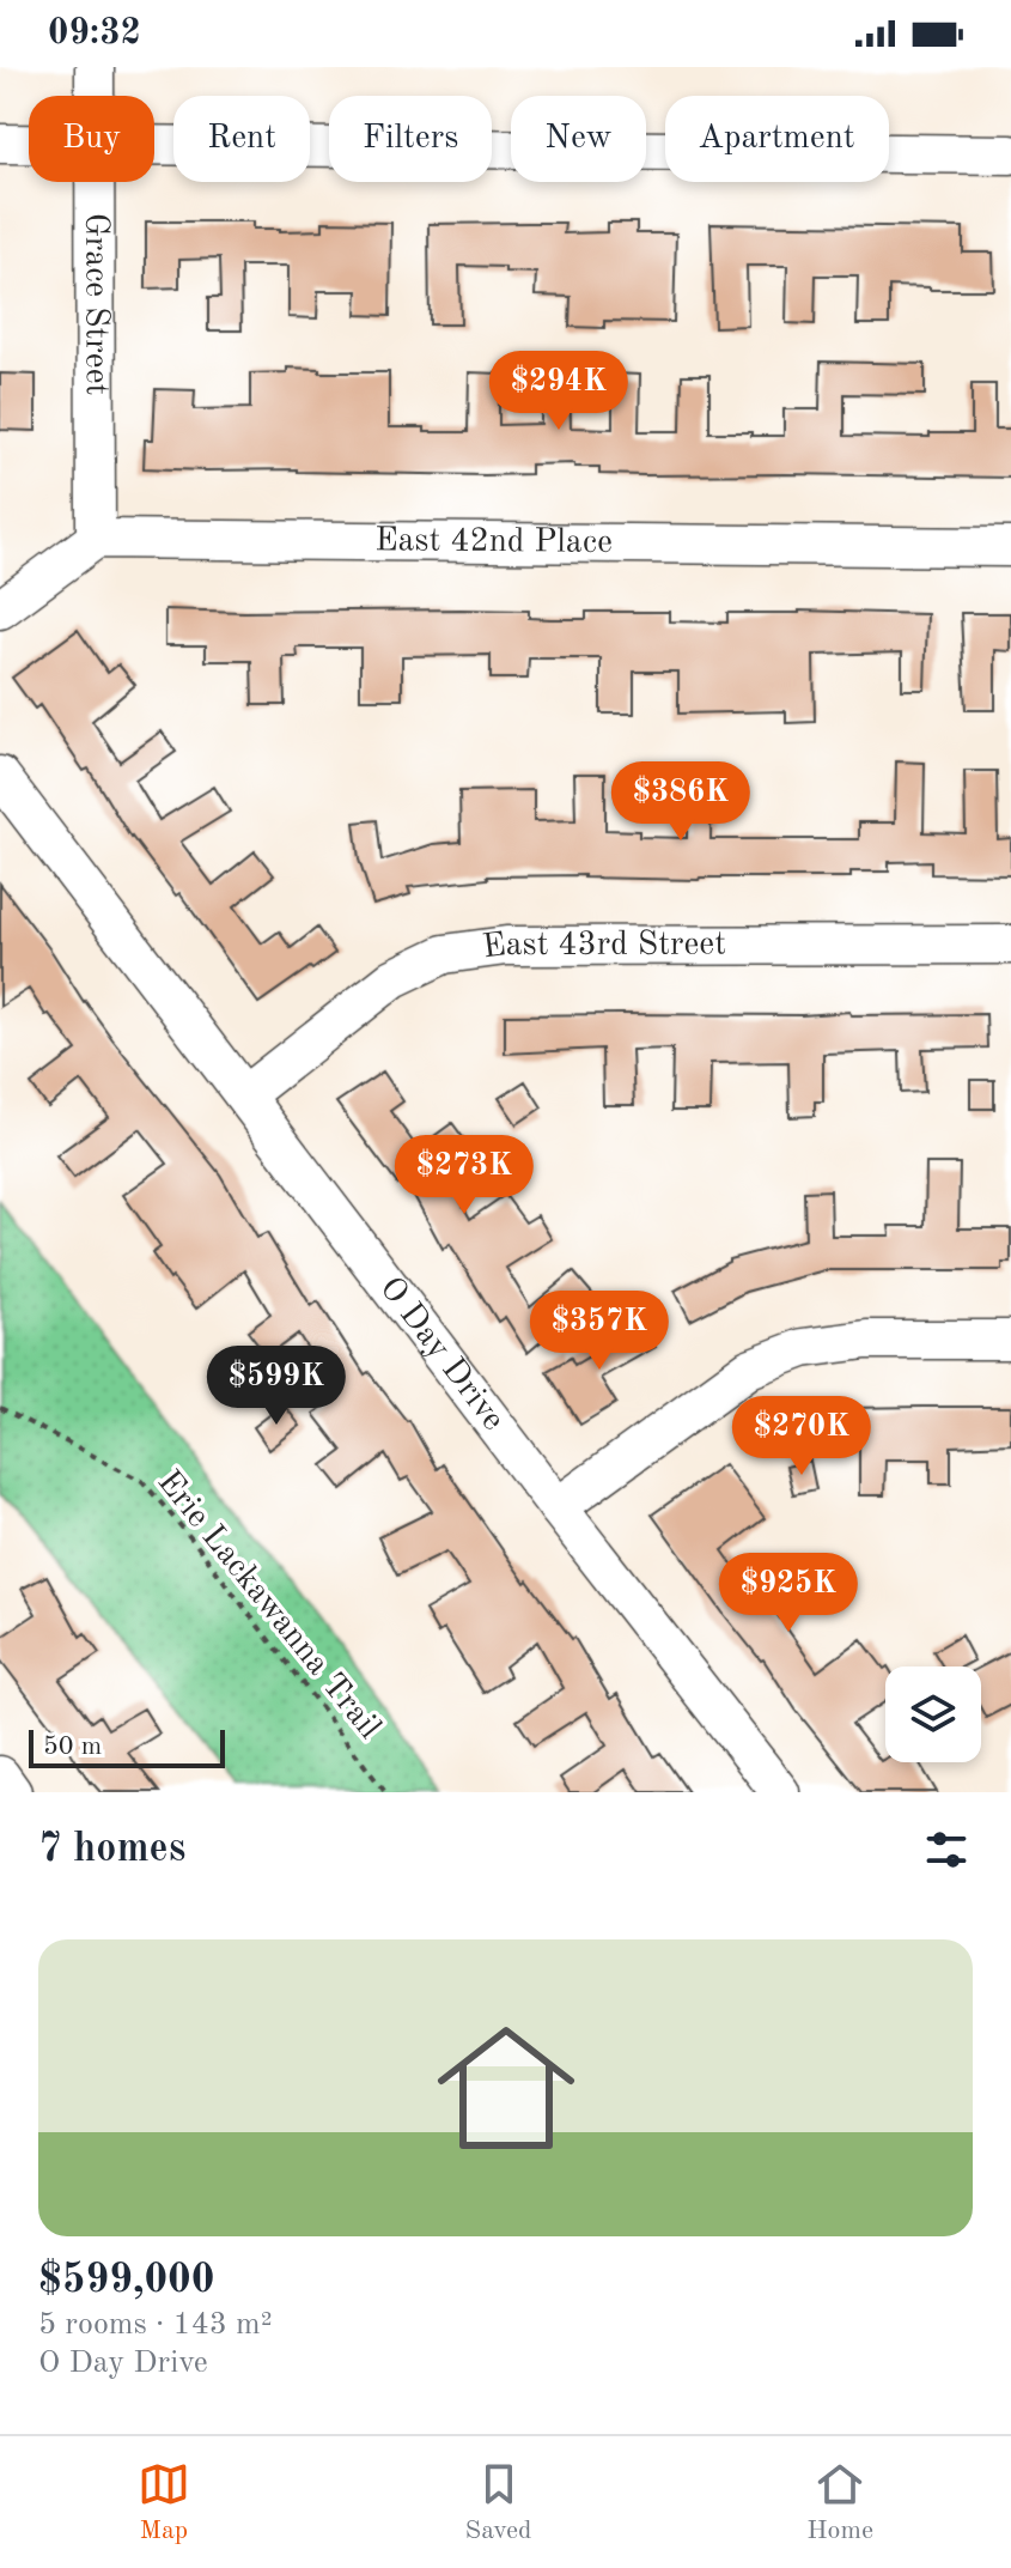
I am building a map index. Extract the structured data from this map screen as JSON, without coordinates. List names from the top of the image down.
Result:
{
  "streets": {
    "street": [
      "Grace Street",
      "East 42nd Place",
      "East 43rd Street",
      "O Day Drive"
    ],
    "path": ["Erie Lackawanna Trail"]
  },
  "crossings": [
    ["Grace Street", "East 42nd Place"],
    ["East 43rd Street", "O Day Drive"]
  ],
  "scale_bar": "50 m",
  "page": {
    "status": "09:32",
    "chip": [
      "Buy",
      "Rent",
      "Filters",
      "New",
      "Apartment"
    ],
    "price": [
      "$294K",
      "$386K",
      "$273K",
      "$357K",
      "$599K",
      "$270K",
      "$925K"
    ],
    "scale": "50 m",
    "heading": "7 homes",
    "list": [
      {
        "name": "$599,000",
        "note": "5 rooms · 143 m² · O Day Drive"
      }
    ],
    "tabs": ["Map", "Saved", "Home"]
  }
}
